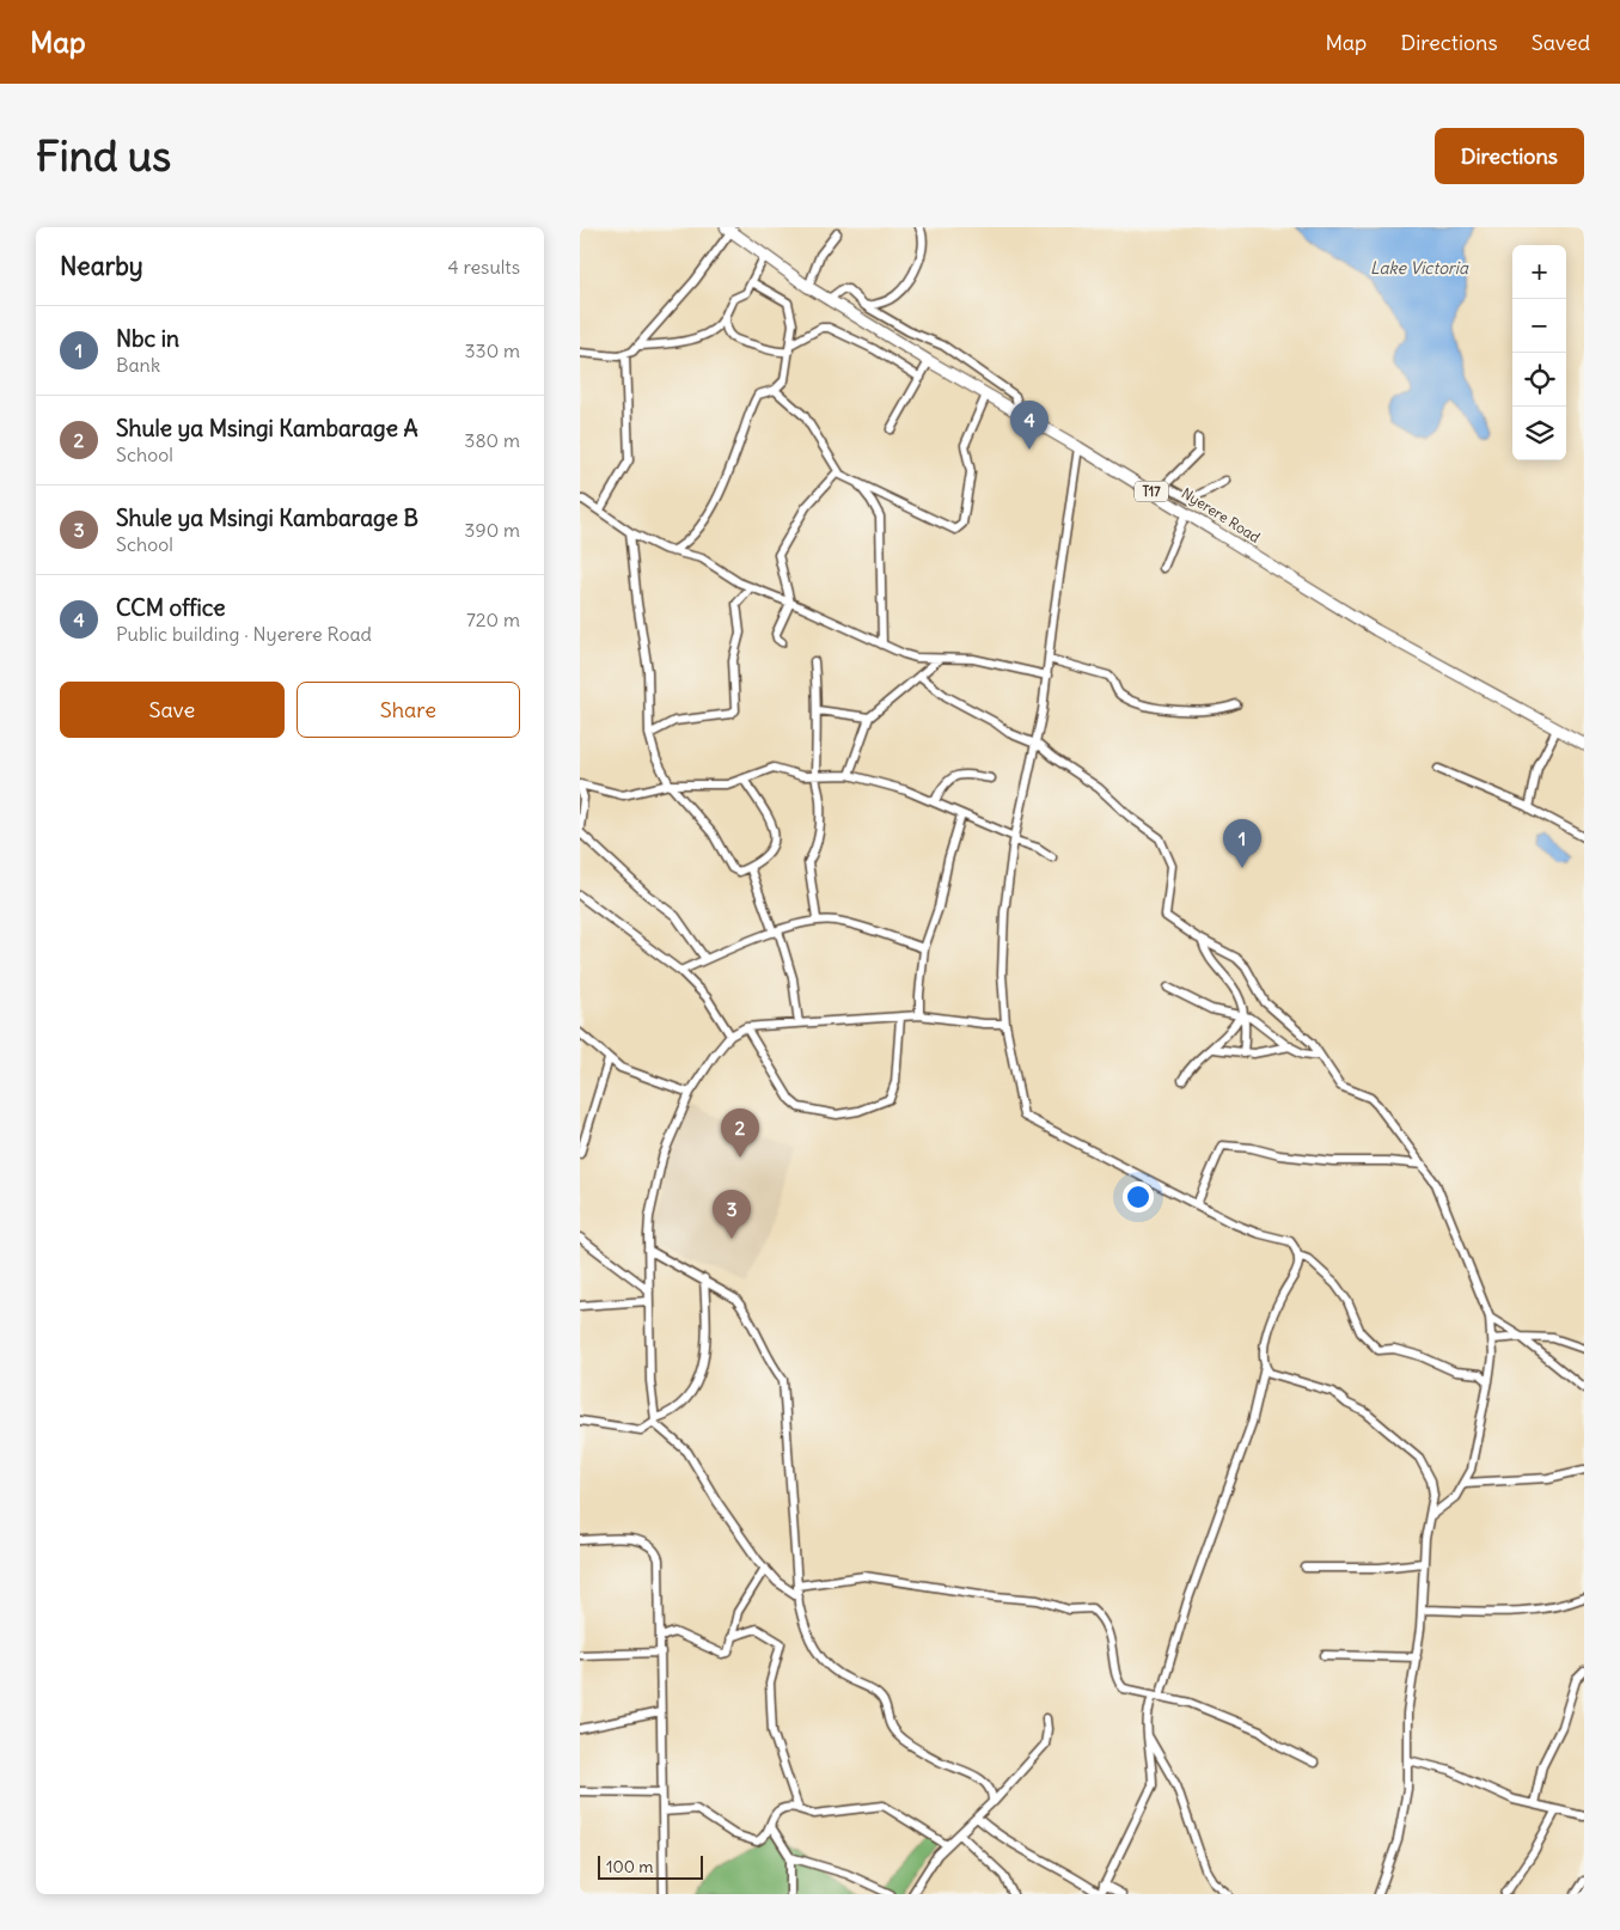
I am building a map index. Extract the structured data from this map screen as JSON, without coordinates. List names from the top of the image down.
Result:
{
  "streets": {
    "main road": ["T17", "Nyerere Road"]
  },
  "water": ["Lake Victoria"],
  "scale_bar": "100 m",
  "page": {
    "header": "Map",
    "nav": ["Map", "Directions", "Saved"],
    "buttons": [
      "Directions",
      ["Save", "Share"]
    ],
    "title": "Find us",
    "heading": ["Nearby", "4 results"],
    "map_buttons": ["+", "−"],
    "list": [
      {
        "mark": "1",
        "name": "Nbc in",
        "note": "Bank",
        "value": "330 m"
      },
      {
        "mark": "2",
        "name": "Shule ya Msingi Kambarage A",
        "note": "School",
        "value": "380 m"
      },
      {
        "mark": "3",
        "name": "Shule ya Msingi Kambarage B",
        "note": "School",
        "value": "390 m"
      },
      {
        "mark": "4",
        "name": "CCM office",
        "note": "Public building · Nyerere Road",
        "value": "720 m"
      }
    ],
    "pins": [
      "4",
      "1",
      "2",
      "3"
    ],
    "scale": "100 m"
  }
}
